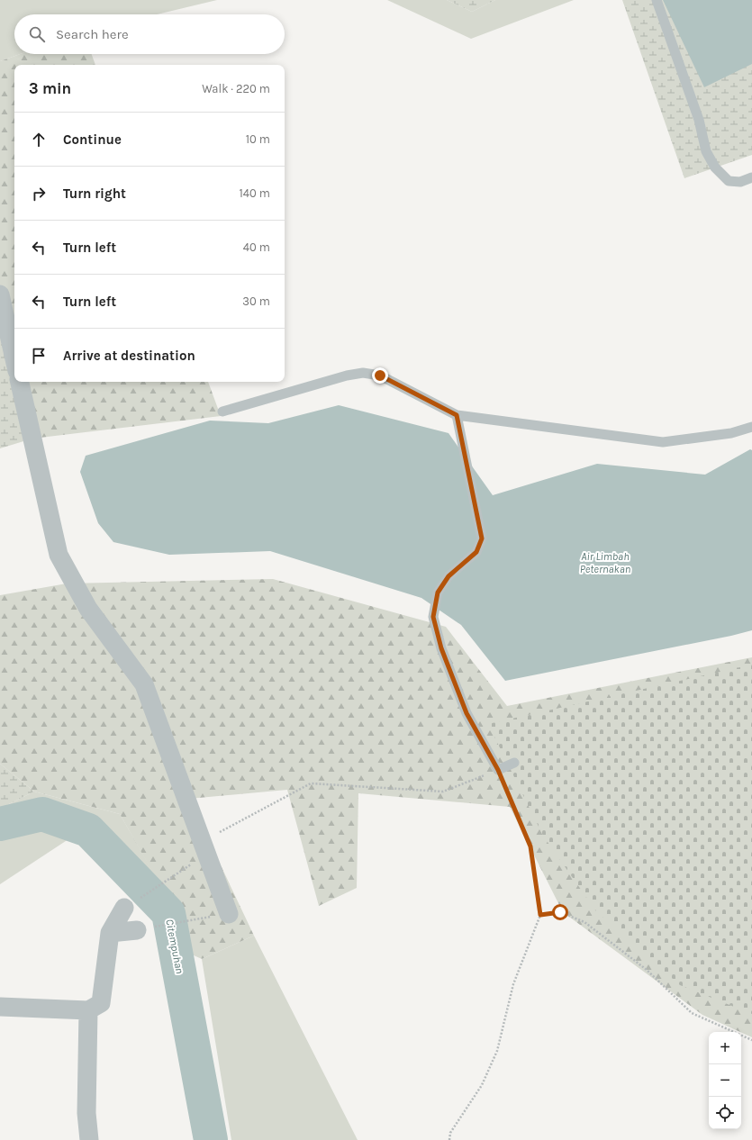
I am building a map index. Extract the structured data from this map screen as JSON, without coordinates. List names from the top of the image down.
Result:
{
  "water": ["Air Limbah Peternakan", "Citempuhan"],
  "page": {
    "search": "Search here",
    "heading": ["3 min", "Walk · 220 m"],
    "list": [
      ["Continue", "10 m"],
      ["Turn right", "140 m"],
      ["Turn left", "40 m"],
      ["Turn left", "30 m"],
      "Arrive at destination"
    ],
    "map_buttons": ["+", "−"]
  }
}
